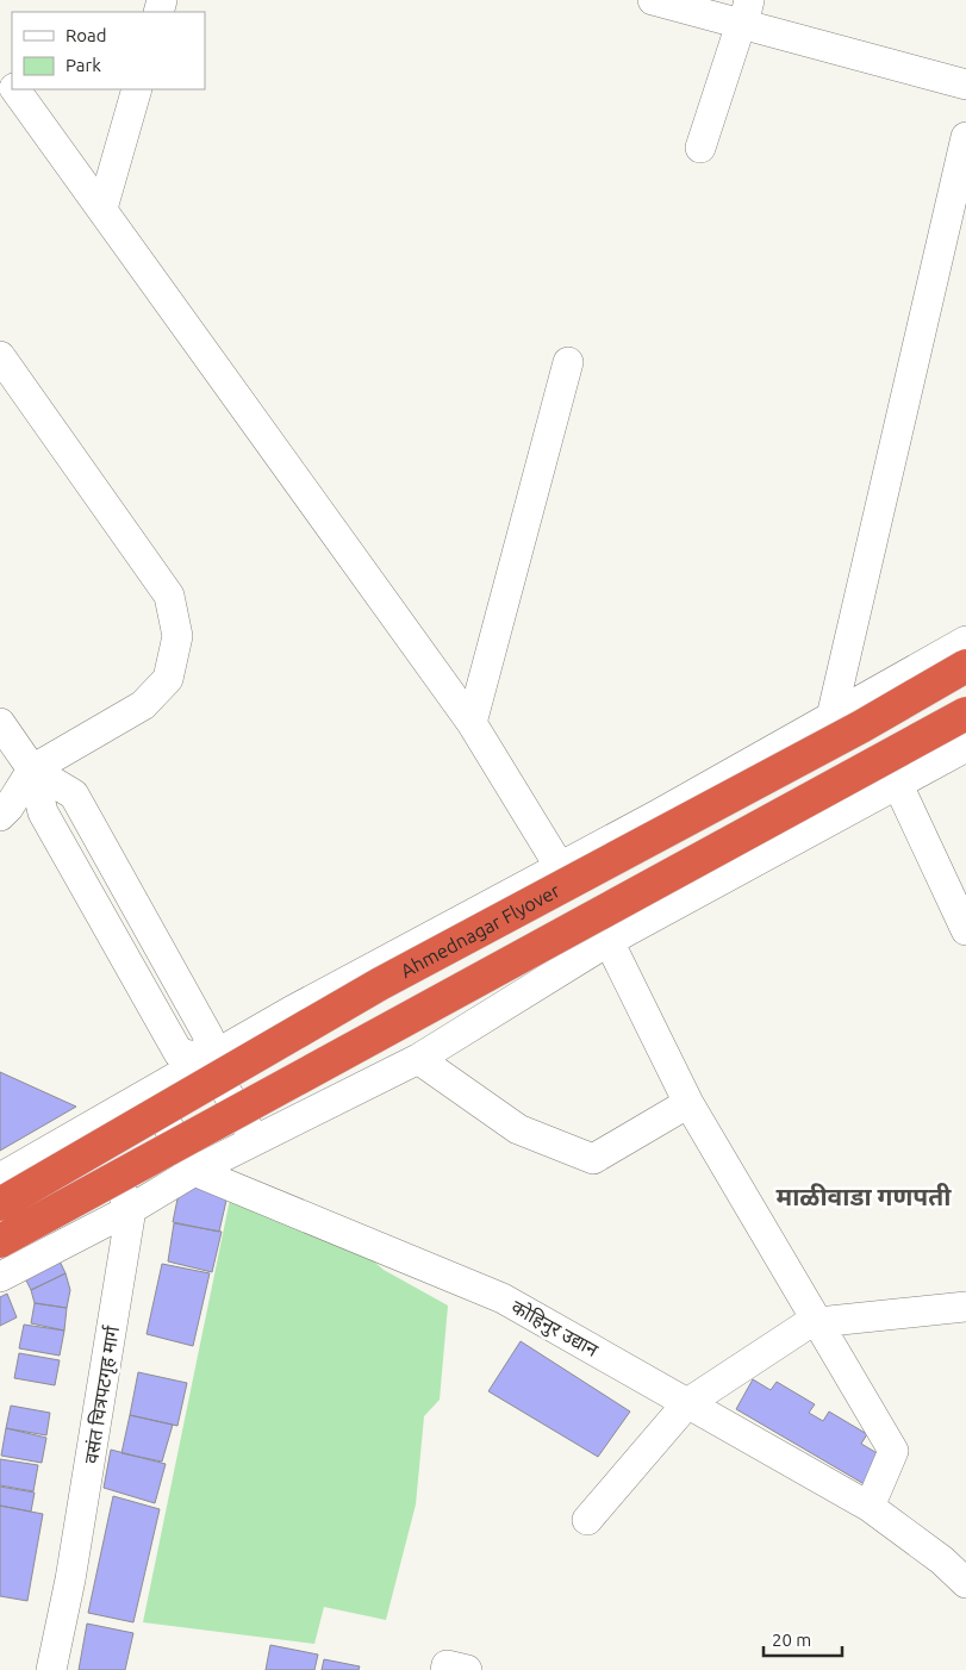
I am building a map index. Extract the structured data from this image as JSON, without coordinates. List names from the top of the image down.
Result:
{
  "streets": {
    "highway": ["Ahmednagar Flyover"],
    "street": ["कोहिनुर उद्यान", "वसंत चित्रपटगृह मार्ग"]
  },
  "districts": ["माळीवाडा गणपती"],
  "legend": ["Road", "Park"],
  "scale_bar": "20 m"
}
